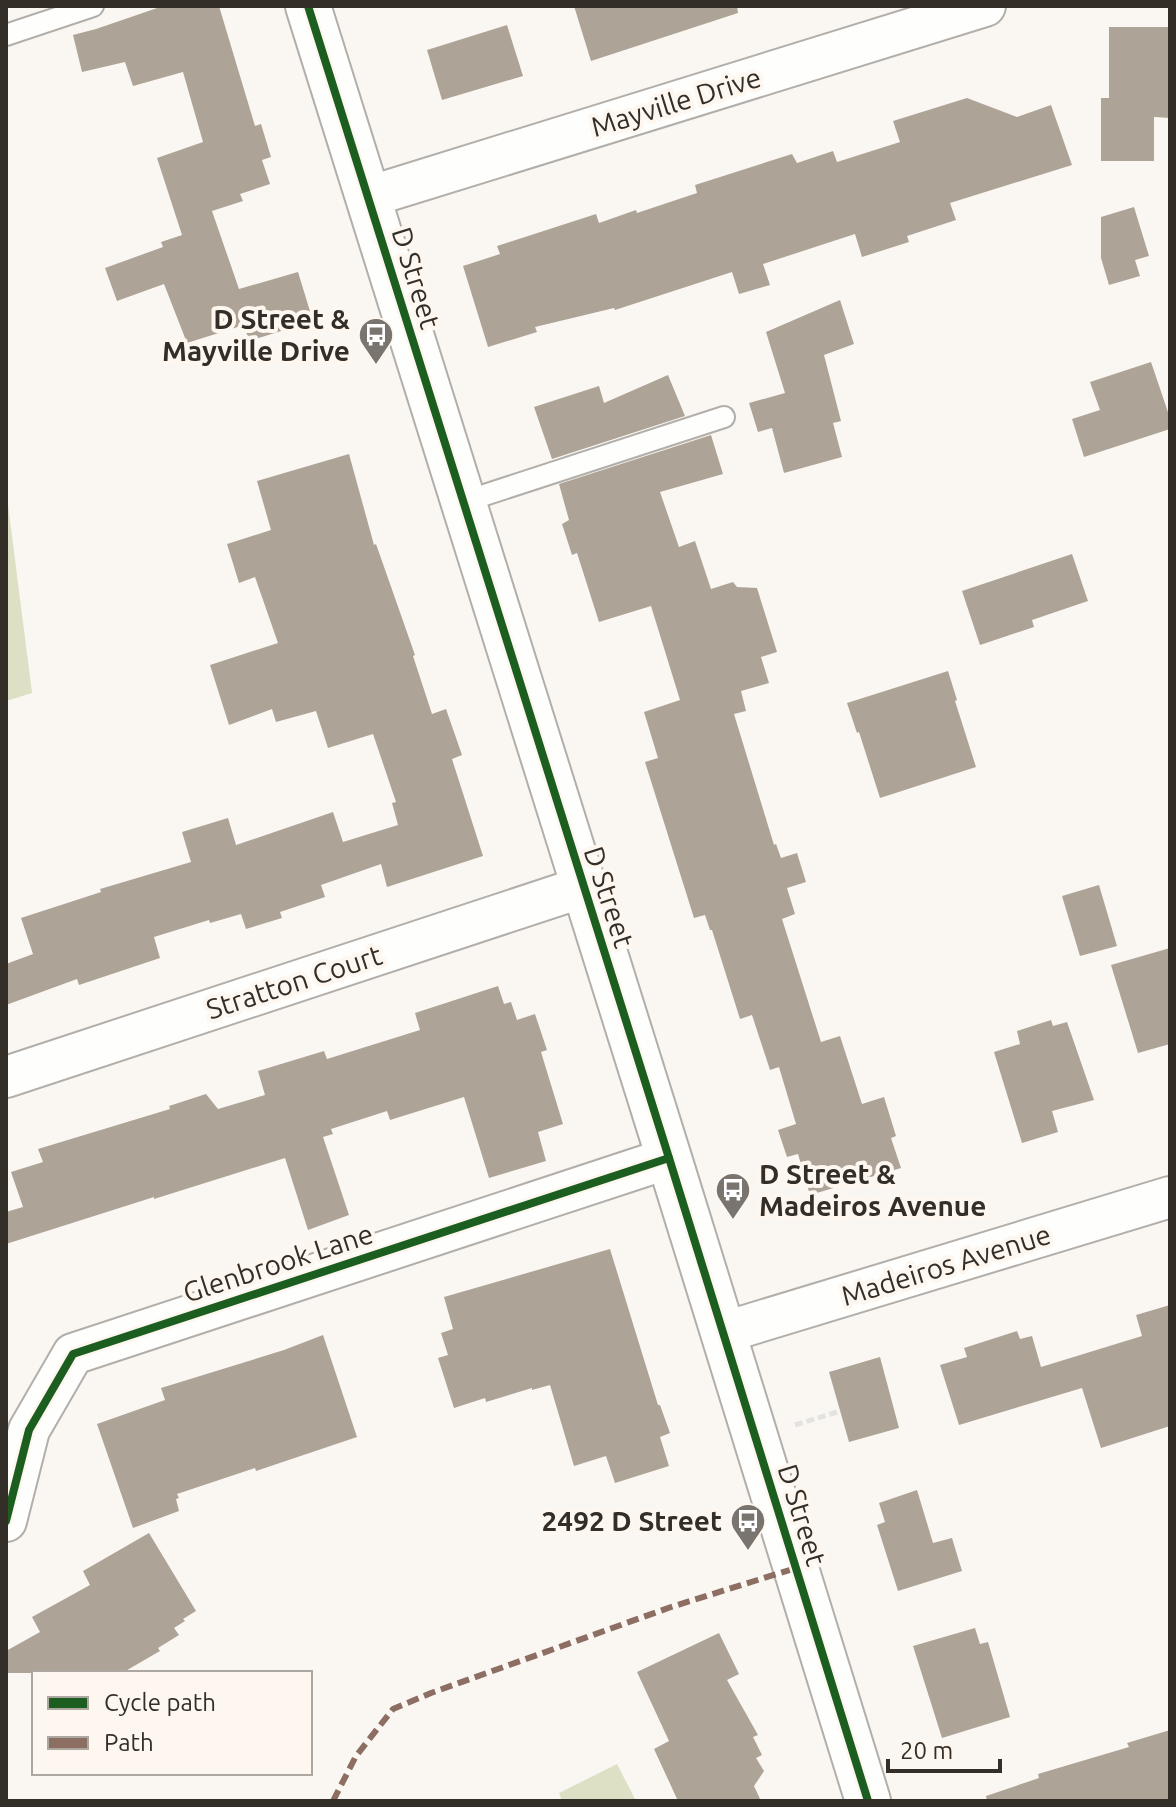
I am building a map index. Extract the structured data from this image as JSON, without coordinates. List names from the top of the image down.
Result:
{
  "streets": {
    "main road": ["D Street"],
    "street": [
      "Mayville Drive",
      "Stratton Court",
      "Glenbrook Lane",
      "Madeiros Avenue"
    ]
  },
  "crossings": [
    ["Mayville Drive", "D Street"],
    ["D Street", "Stratton Court"],
    ["D Street", "Glenbrook Lane"],
    ["D Street", "Madeiros Avenue"]
  ],
  "places": {
    "bus stop": ["D Street & Mayville Drive", "D Street & Madeiros Avenue", "2492 D Street"]
  },
  "legend": ["Cycle path", "Path"],
  "scale_bar": "20 m"
}
